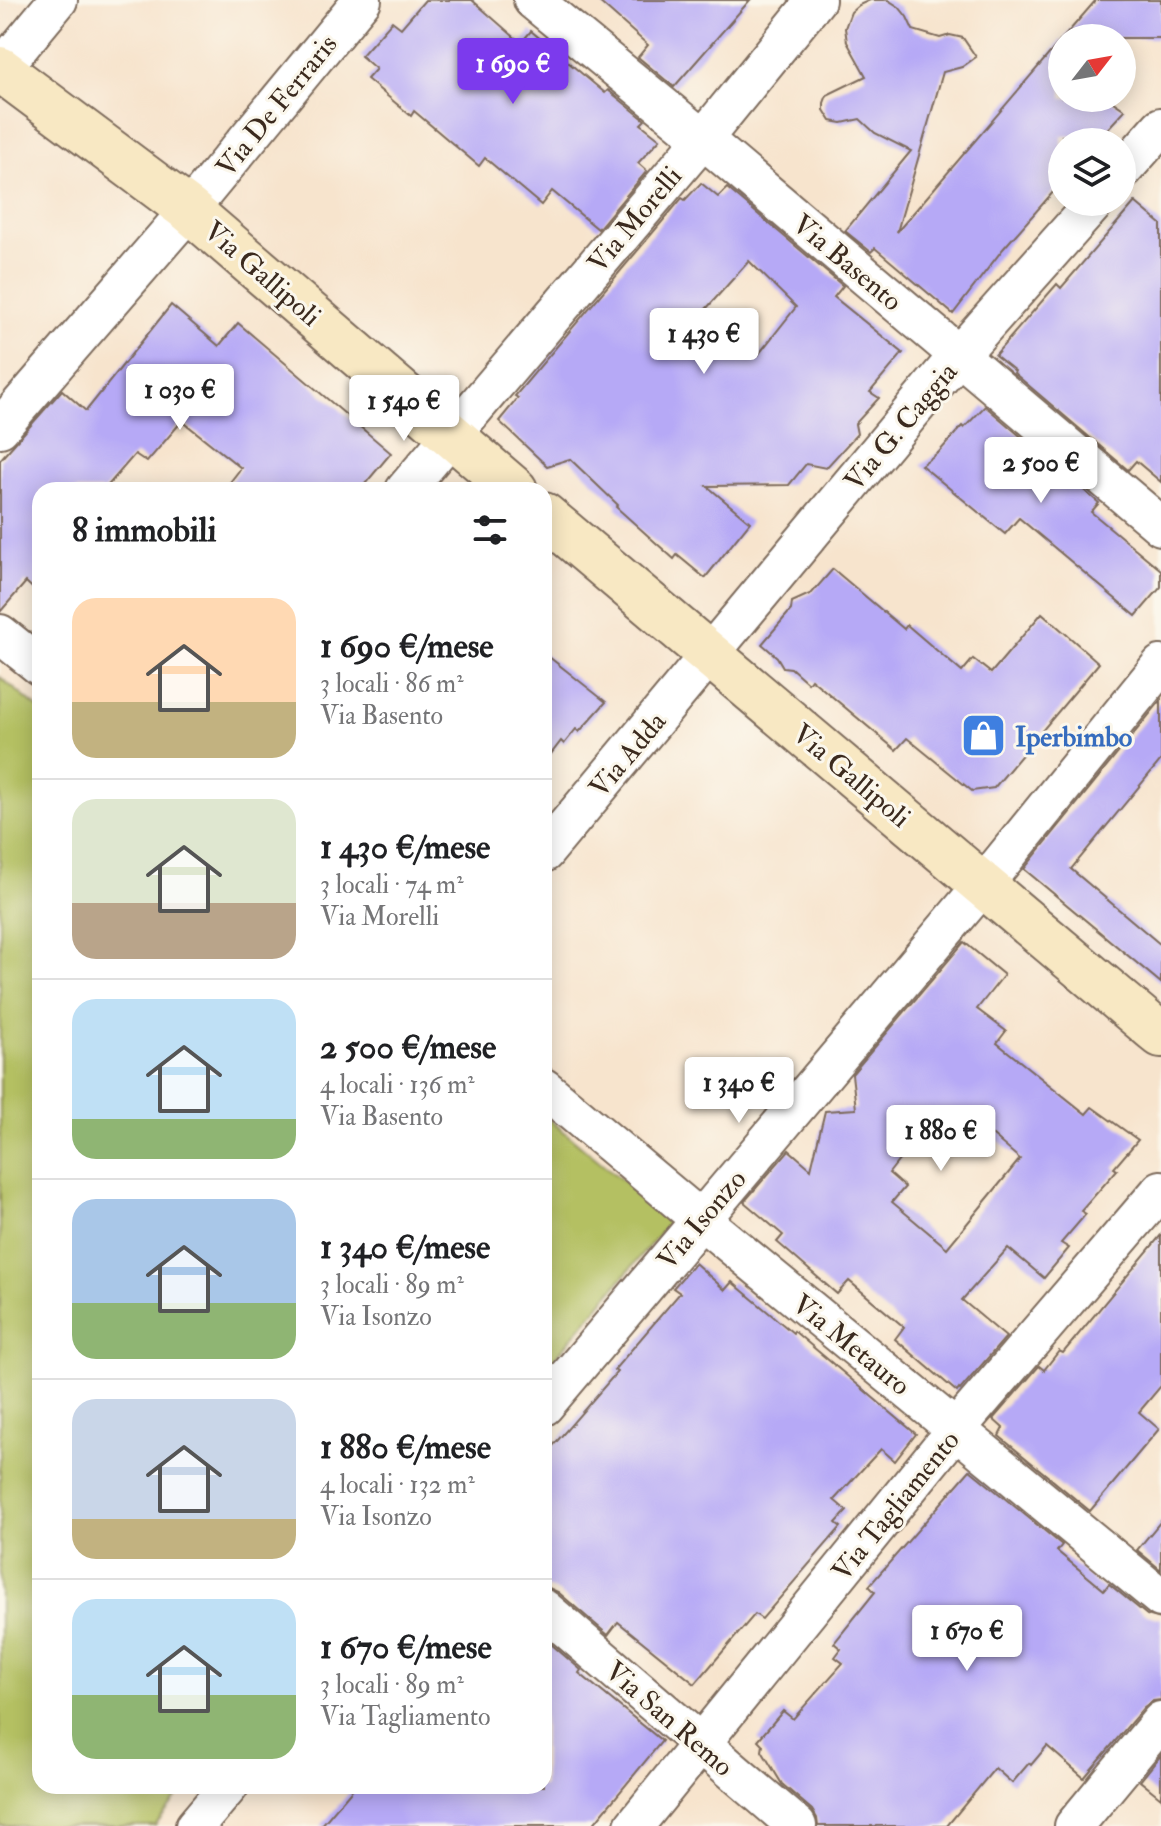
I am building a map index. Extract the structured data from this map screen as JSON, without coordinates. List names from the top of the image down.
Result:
{
  "streets": {
    "main road": ["Via Gallipoli"],
    "street": [
      "Via De Ferraris",
      "Via Morelli",
      "Via Basento",
      "Via G. Caggia",
      "Via Adda",
      "Via Isonzo",
      "Via Metauro",
      "Via Tagliamento",
      "Via San Remo"
    ]
  },
  "crossings": [
    ["Via De Ferraris", "Via Gallipoli"],
    ["Via Morelli", "Via Basento"],
    ["Via Morelli", "Via Gallipoli"],
    ["Via Basento", "Via G. Caggia"],
    ["Via Gallipoli", "Via G. Caggia"],
    ["Via Gallipoli", "Via Adda"],
    ["Via Gallipoli", "Via Isonzo"],
    ["Via G. Caggia", "Via Adda"],
    ["Via Isonzo", "Via Metauro"],
    ["Via Metauro", "Via Tagliamento"],
    ["Via Tagliamento", "Via San Remo"]
  ],
  "places": {
    "shop": ["Iperbimbo"]
  },
  "north": "top right",
  "page": {
    "price": [
      "1 690 €",
      "1 430 €",
      "1 030 €",
      "1 540 €",
      "2 500 €",
      "1 340 €",
      "1 880 €",
      "1 670 €"
    ],
    "heading": "8 immobili",
    "list": [
      {
        "name": "1 690 €/mese",
        "note": "3 locali · 86 m² · Via Basento"
      },
      {
        "name": "1 430 €/mese",
        "note": "3 locali · 74 m² · Via Morelli"
      },
      {
        "name": "2 500 €/mese",
        "note": "4 locali · 136 m² · Via Basento"
      },
      {
        "name": "1 340 €/mese",
        "note": "3 locali · 89 m² · Via Isonzo"
      },
      {
        "name": "1 880 €/mese",
        "note": "4 locali · 132 m² · Via Isonzo"
      },
      {
        "name": "1 670 €/mese",
        "note": "3 locali · 89 m² · Via Tagliamento"
      }
    ]
  }
}
